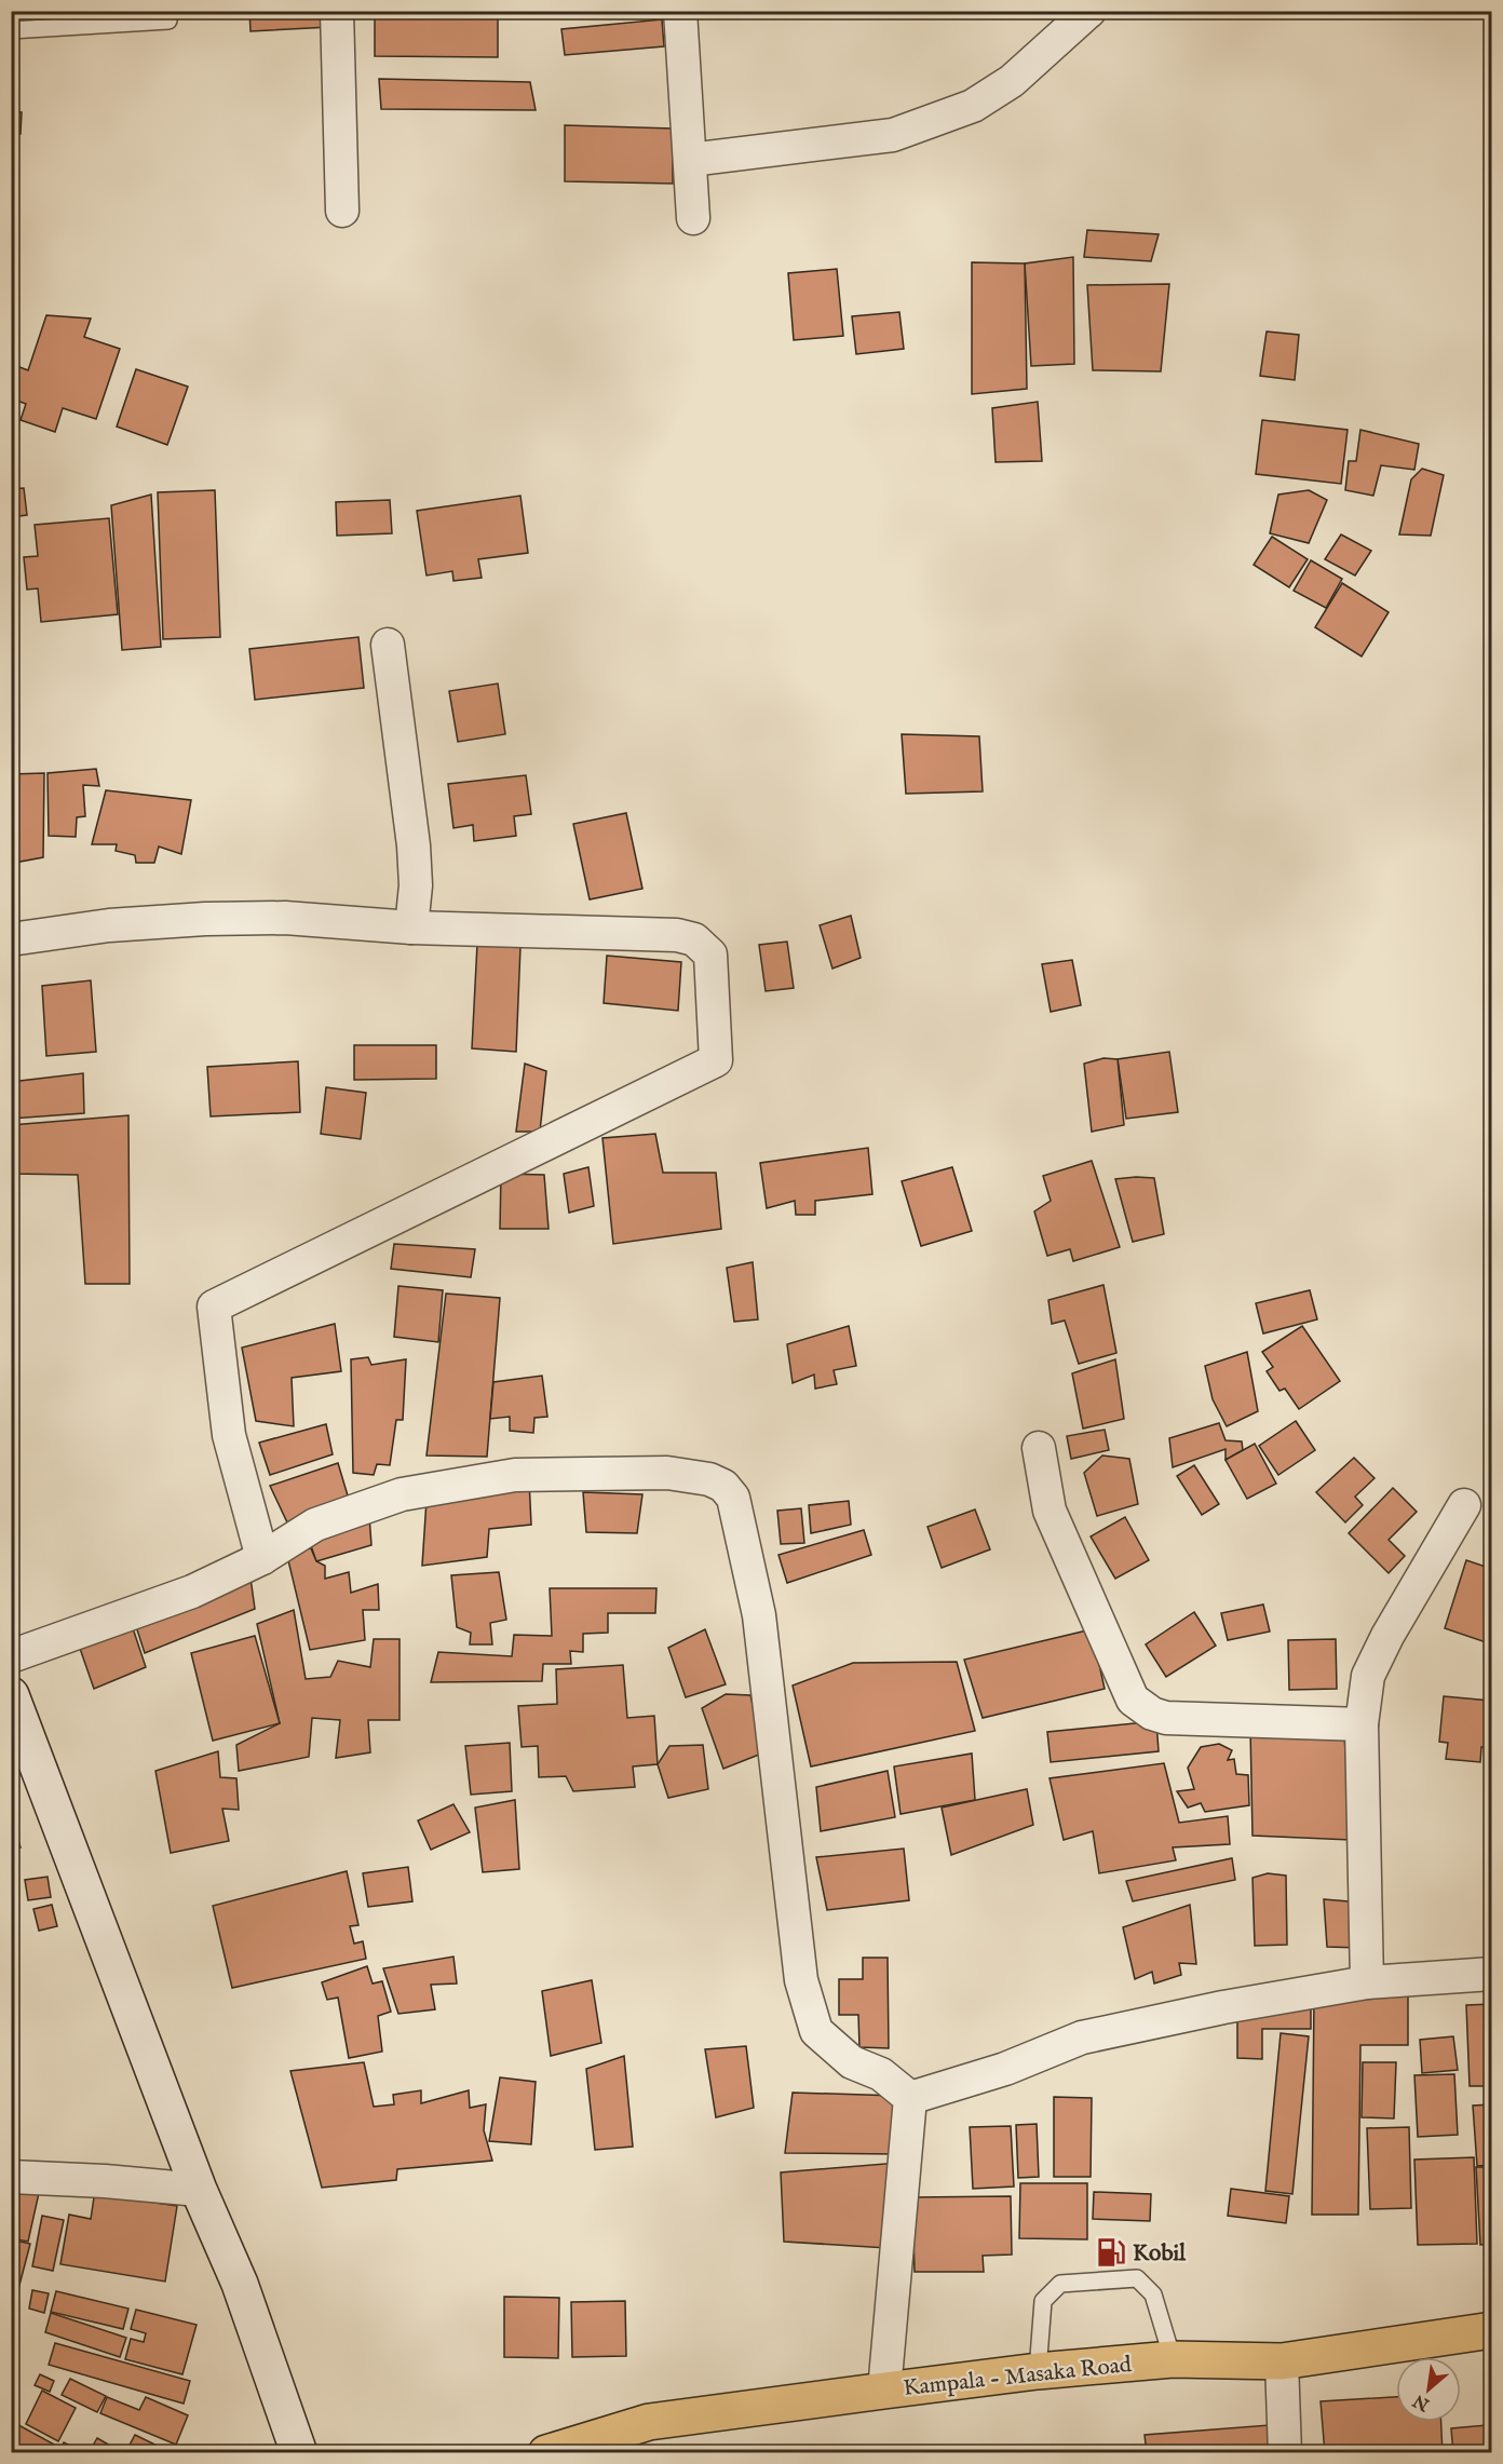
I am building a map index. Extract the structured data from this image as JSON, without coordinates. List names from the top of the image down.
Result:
{
  "streets": {
    "main road": ["Kampala - Masaka Road"]
  },
  "places": {
    "fuel station": ["Kobil"]
  },
  "north": "bottom left"
}
